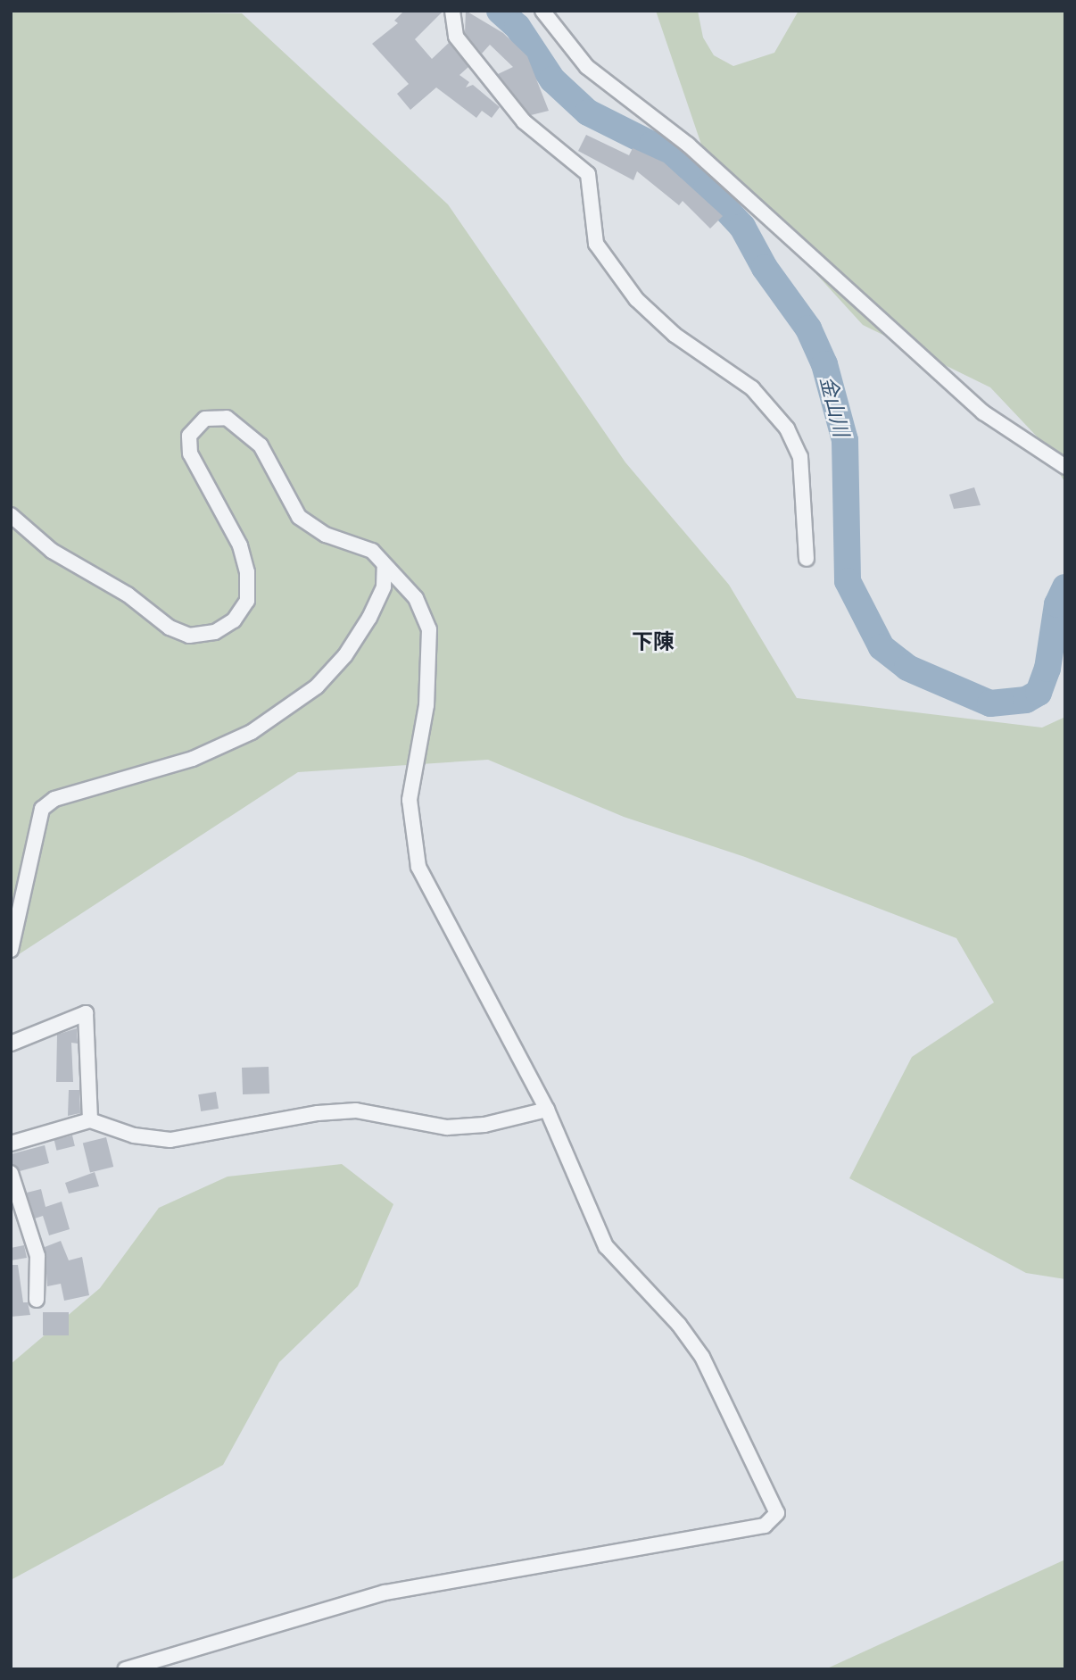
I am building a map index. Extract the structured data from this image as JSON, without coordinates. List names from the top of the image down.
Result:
{
  "districts": ["下陳"],
  "water": ["金山川"]
}
